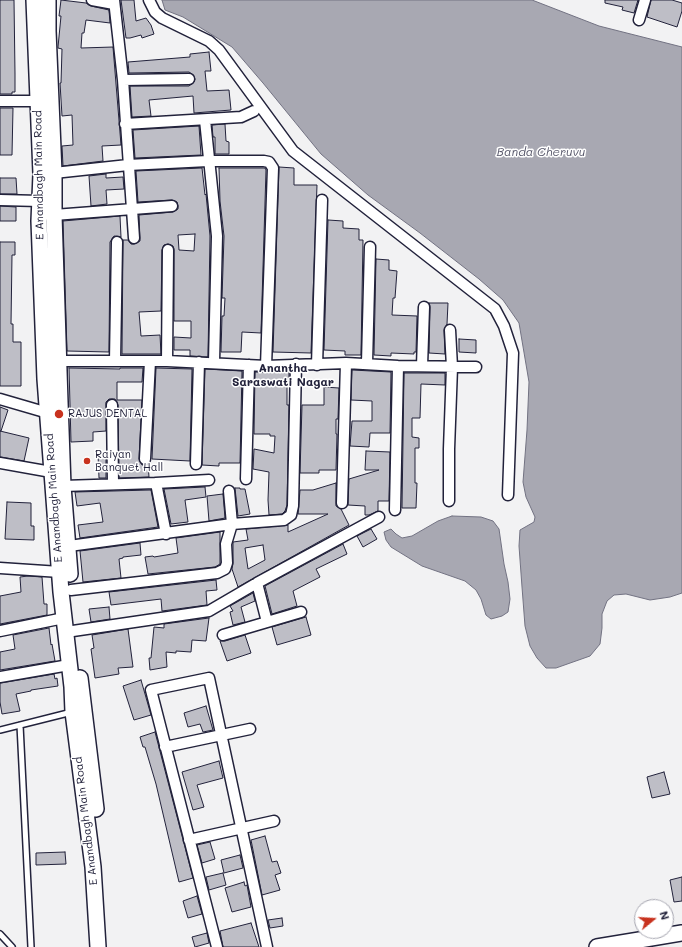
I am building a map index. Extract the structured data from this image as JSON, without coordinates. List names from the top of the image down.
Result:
{
  "streets": {
    "street": ["E Anandbagh Main Road"]
  },
  "districts": ["Anantha Saraswati Nagar"],
  "water": ["Banda Cheruvu"],
  "places": ["RAJUS DENTAL", "Raiyan Banquet Hall"],
  "north": "right"
}
